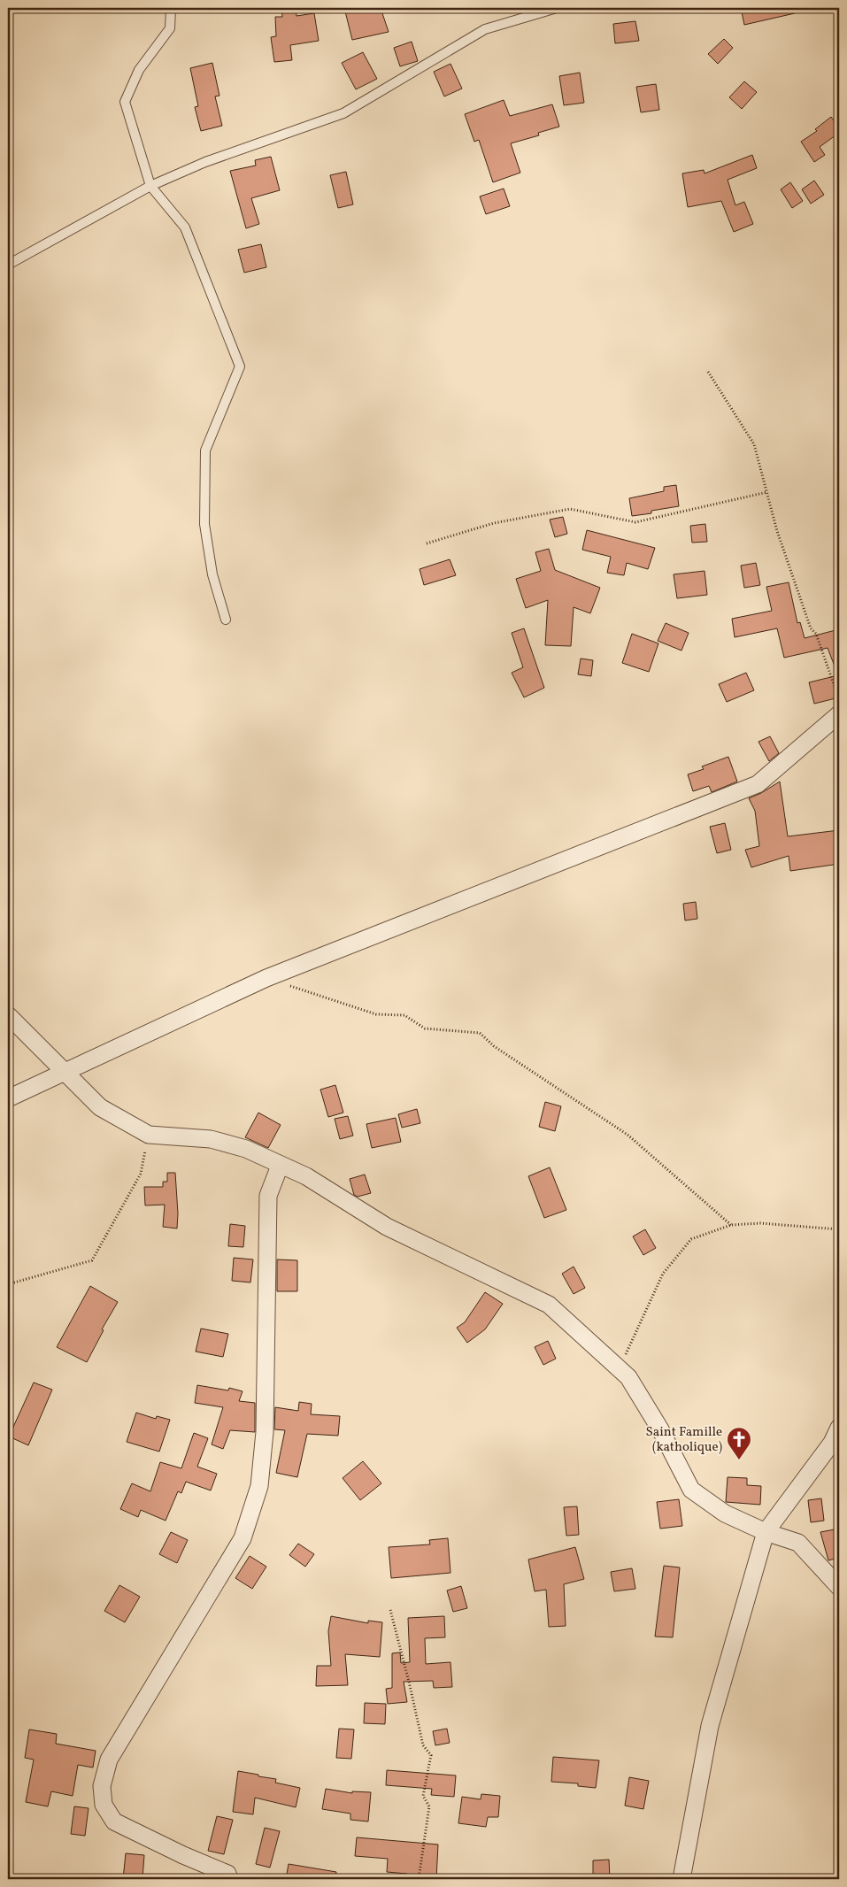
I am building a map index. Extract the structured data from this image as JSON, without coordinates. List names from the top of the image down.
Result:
{
  "places": {
    "church": ["Saint Famille (katholique)"]
  }
}
